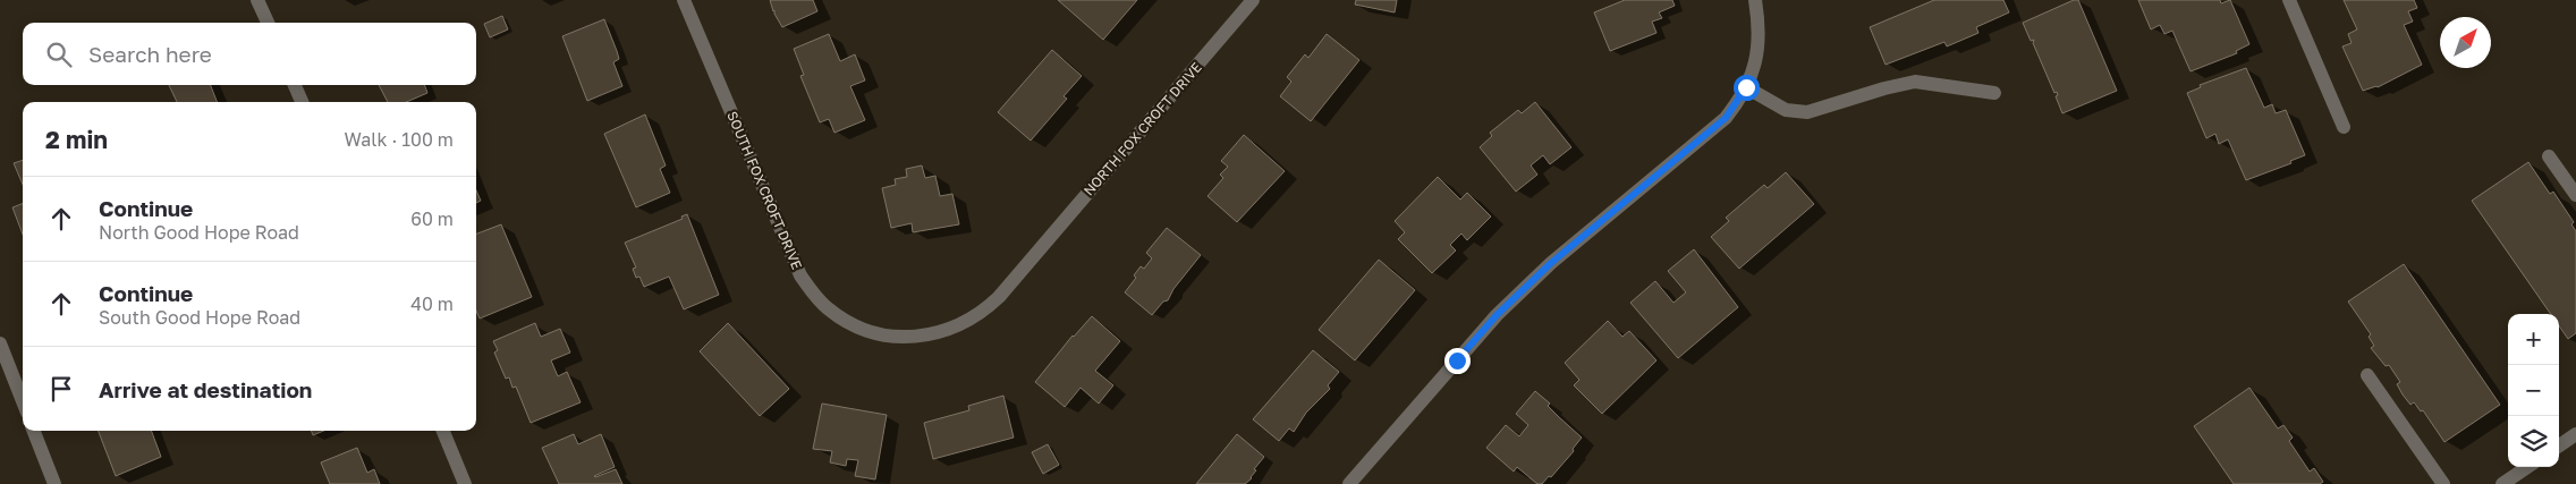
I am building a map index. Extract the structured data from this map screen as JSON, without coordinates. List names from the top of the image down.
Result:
{
  "streets": {
    "street": ["NORTH FOX CROFT DRIVE", "SOUTH FOX CROFT DRIVE"]
  },
  "crossings": [
    ["NORTH FOX CROFT DRIVE", "SOUTH FOX CROFT DRIVE"]
  ],
  "north": "top right",
  "page": {
    "search": "Search here",
    "heading": ["2 min", "Walk · 100 m"],
    "list": [
      ["Continue", "North Good Hope Road", "60 m"],
      ["Continue", "South Good Hope Road", "40 m"],
      "Arrive at destination"
    ],
    "map_buttons": ["+", "−"]
  }
}
